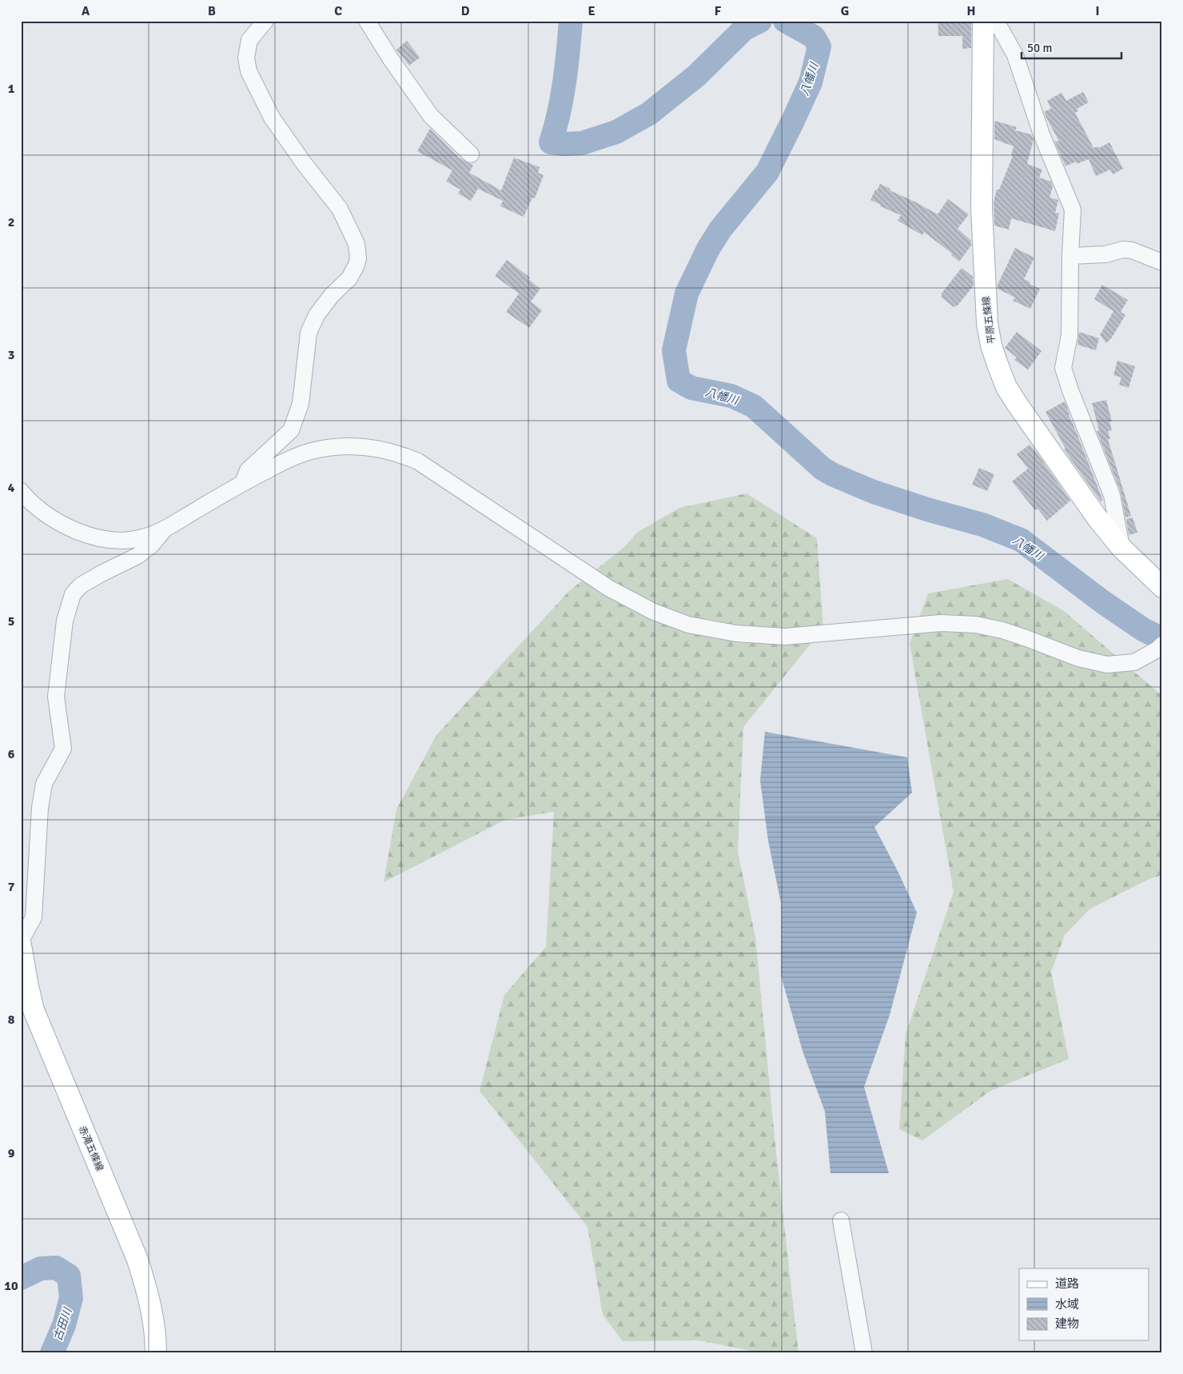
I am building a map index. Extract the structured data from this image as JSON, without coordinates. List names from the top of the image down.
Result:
{
  "streets": {
    "main road": ["平原五條線", "赤滝五條線"]
  },
  "water": ["八幡川", "古田川"],
  "legend": ["道路", "水域", "建物"],
  "scale_bar": "50 m",
  "grid": {
    "columns": [
      "A",
      "B",
      "C",
      "D",
      "E",
      "F",
      "G",
      "H",
      "I"
    ],
    "rows": [
      "1",
      "2",
      "3",
      "4",
      "5",
      "6",
      "7",
      "8",
      "9",
      "10"
    ]
  }
}
